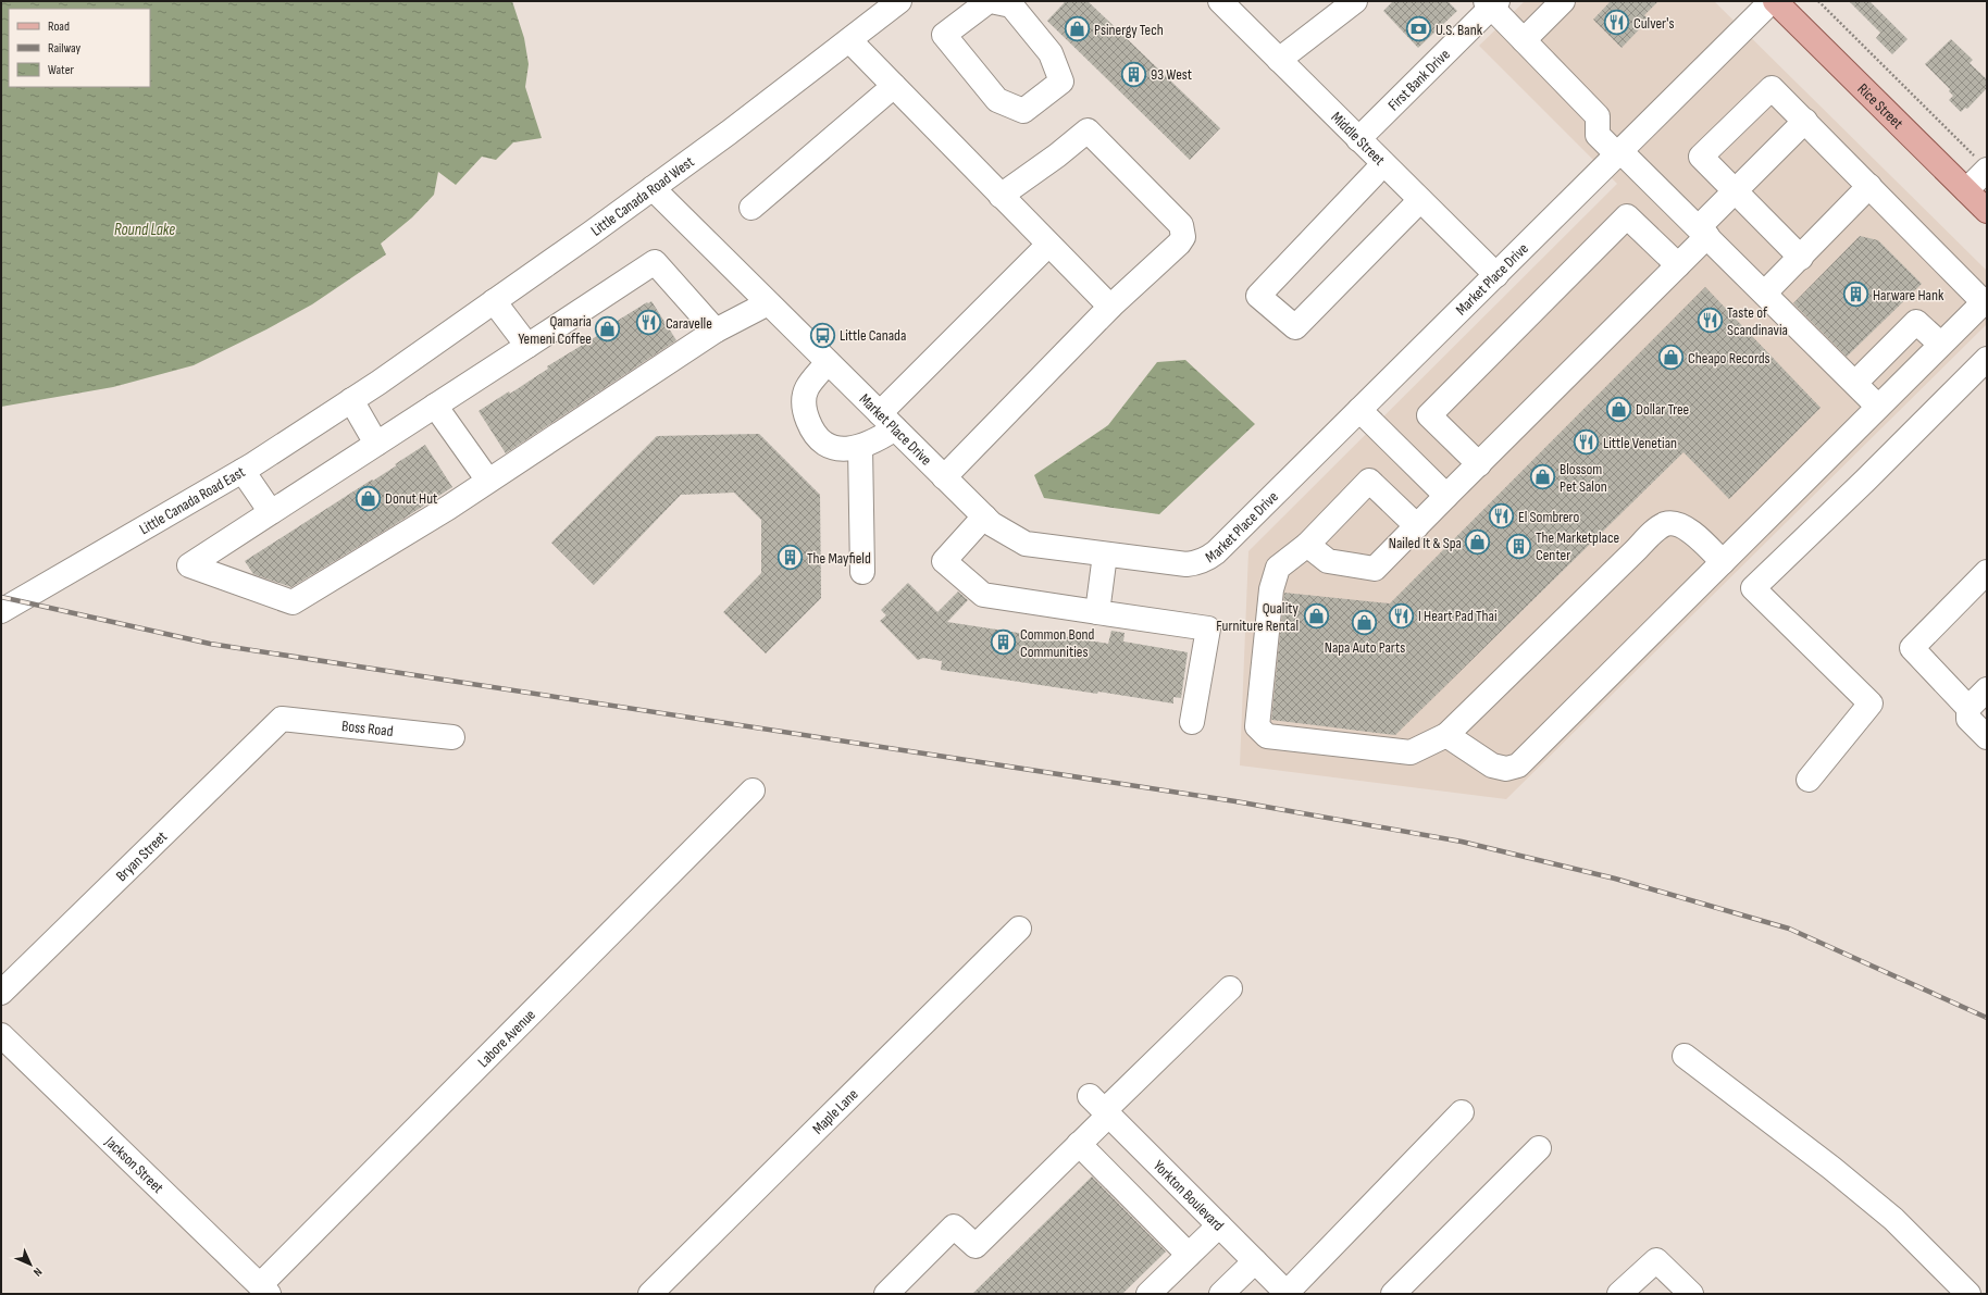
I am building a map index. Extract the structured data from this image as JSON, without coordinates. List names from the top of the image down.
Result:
{
  "streets": {
    "main road": ["Rice Street"],
    "street": [
      "First Bank Drive",
      "Middle Street",
      "Little Canada Road West",
      "Market Place Drive",
      "Little Canada Road East",
      "Boss Road",
      "Bryan Street",
      "Labore Avenue",
      "Maple Lane",
      "Jackson Street",
      "Yorkton Boulevard"
    ]
  },
  "crossings": [
    ["First Bank Drive", "Middle Street"],
    ["Rice Street", "Market Place Drive"],
    ["Middle Street", "Market Place Drive"],
    ["Little Canada Road West", "Market Place Drive"],
    ["Little Canada Road West", "Little Canada Road East"],
    ["Boss Road", "Bryan Street"],
    ["Labore Avenue", "Jackson Street"]
  ],
  "water": ["Round Lake"],
  "places": {
    "restaurant": [
      "Culver's",
      "Taste of Scandinavia",
      "Caravelle",
      "Little Venetian",
      "El Sombrero",
      "I Heart Pad Thai"
    ],
    "shop": [
      "Psinergy Tech",
      "Qamaria Yemeni Coffee",
      "Cheapo Records",
      "Dollar Tree",
      "Blossom Pet Salon",
      "Donut Hut",
      "Nailed It & Spa",
      "Quality Furniture Rental",
      "Napa Auto Parts"
    ],
    "bank": ["U.S. Bank"],
    "building": [
      "93 West",
      "Harware Hank",
      "The Marketplace Center",
      "The Mayfield",
      "Common Bond Communities"
    ],
    "bus stop": ["Little Canada"]
  },
  "legend": ["Road", "Railway", "Water"],
  "north": "bottom right"
}
